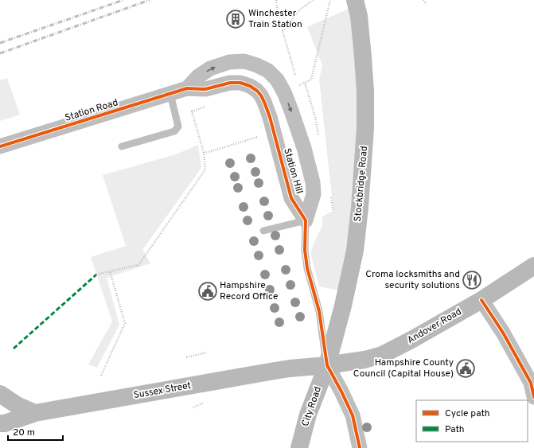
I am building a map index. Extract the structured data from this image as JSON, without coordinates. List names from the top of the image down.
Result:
{
  "streets": {
    "main road": [
      "Stockbridge Road",
      "Andover Road",
      "Sussex Street",
      "City Road"
    ],
    "street": ["Station Road", "Station Hill"]
  },
  "crossings": [
    ["Station Road", "Station Hill"],
    ["Station Hill", "Stockbridge Road"],
    ["Station Hill", "Andover Road"],
    ["Station Hill", "Sussex Street"],
    ["Station Hill", "City Road"],
    ["Stockbridge Road", "Andover Road"],
    ["Stockbridge Road", "Sussex Street"],
    ["Stockbridge Road", "City Road"],
    ["Andover Road", "Sussex Street"],
    ["Andover Road", "City Road"],
    ["Sussex Street", "City Road"]
  ],
  "places": {
    "building": ["Winchester Train Station"],
    "restaurant": ["Croma locksmiths and security solutions"],
    "public building": ["Hampshire Record Office", "Hampshire County Council (Capital House)"]
  },
  "legend": ["Cycle path", "Path"],
  "scale_bar": "20 m"
}
